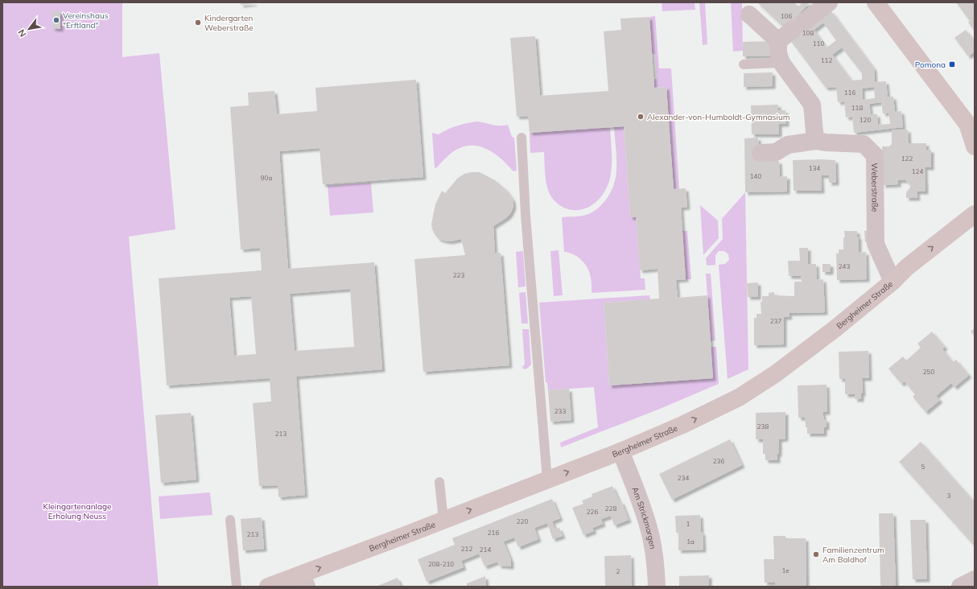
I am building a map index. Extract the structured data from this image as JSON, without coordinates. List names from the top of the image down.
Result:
{
  "streets": {
    "main road": ["Bergheimer Straße"],
    "street": ["Weberstraße", "Am Strickmorgen"]
  },
  "crossings": [
    ["Weberstraße", "Bergheimer Straße"],
    ["Bergheimer Straße", "Am Strickmorgen"]
  ],
  "one_way": ["Bergheimer Straße"],
  "parks": ["Kleingartenanlage Erholung Neuss"],
  "places": {
    "other": [
      "Vereinshaus \"Erftland\"",
      "Kindergarten Weberstraße",
      "Alexander-von-Humboldt-Gymnasium",
      "Familienzentrum Am Baldhof"
    ],
    "transit": ["Pomona"]
  },
  "house_numbers": [
    "106",
    "108",
    "110",
    "112",
    "116",
    "118",
    "120",
    "122",
    "134",
    "124",
    "140",
    "90a",
    "243",
    "223",
    "237",
    "250",
    "233",
    "238",
    "213",
    "236",
    "5",
    "234",
    "3",
    "228",
    "226",
    "220",
    "1",
    "216",
    "213",
    "1a",
    "212",
    "214",
    "208-210",
    "1e",
    "2"
  ],
  "north": "bottom left"
}
